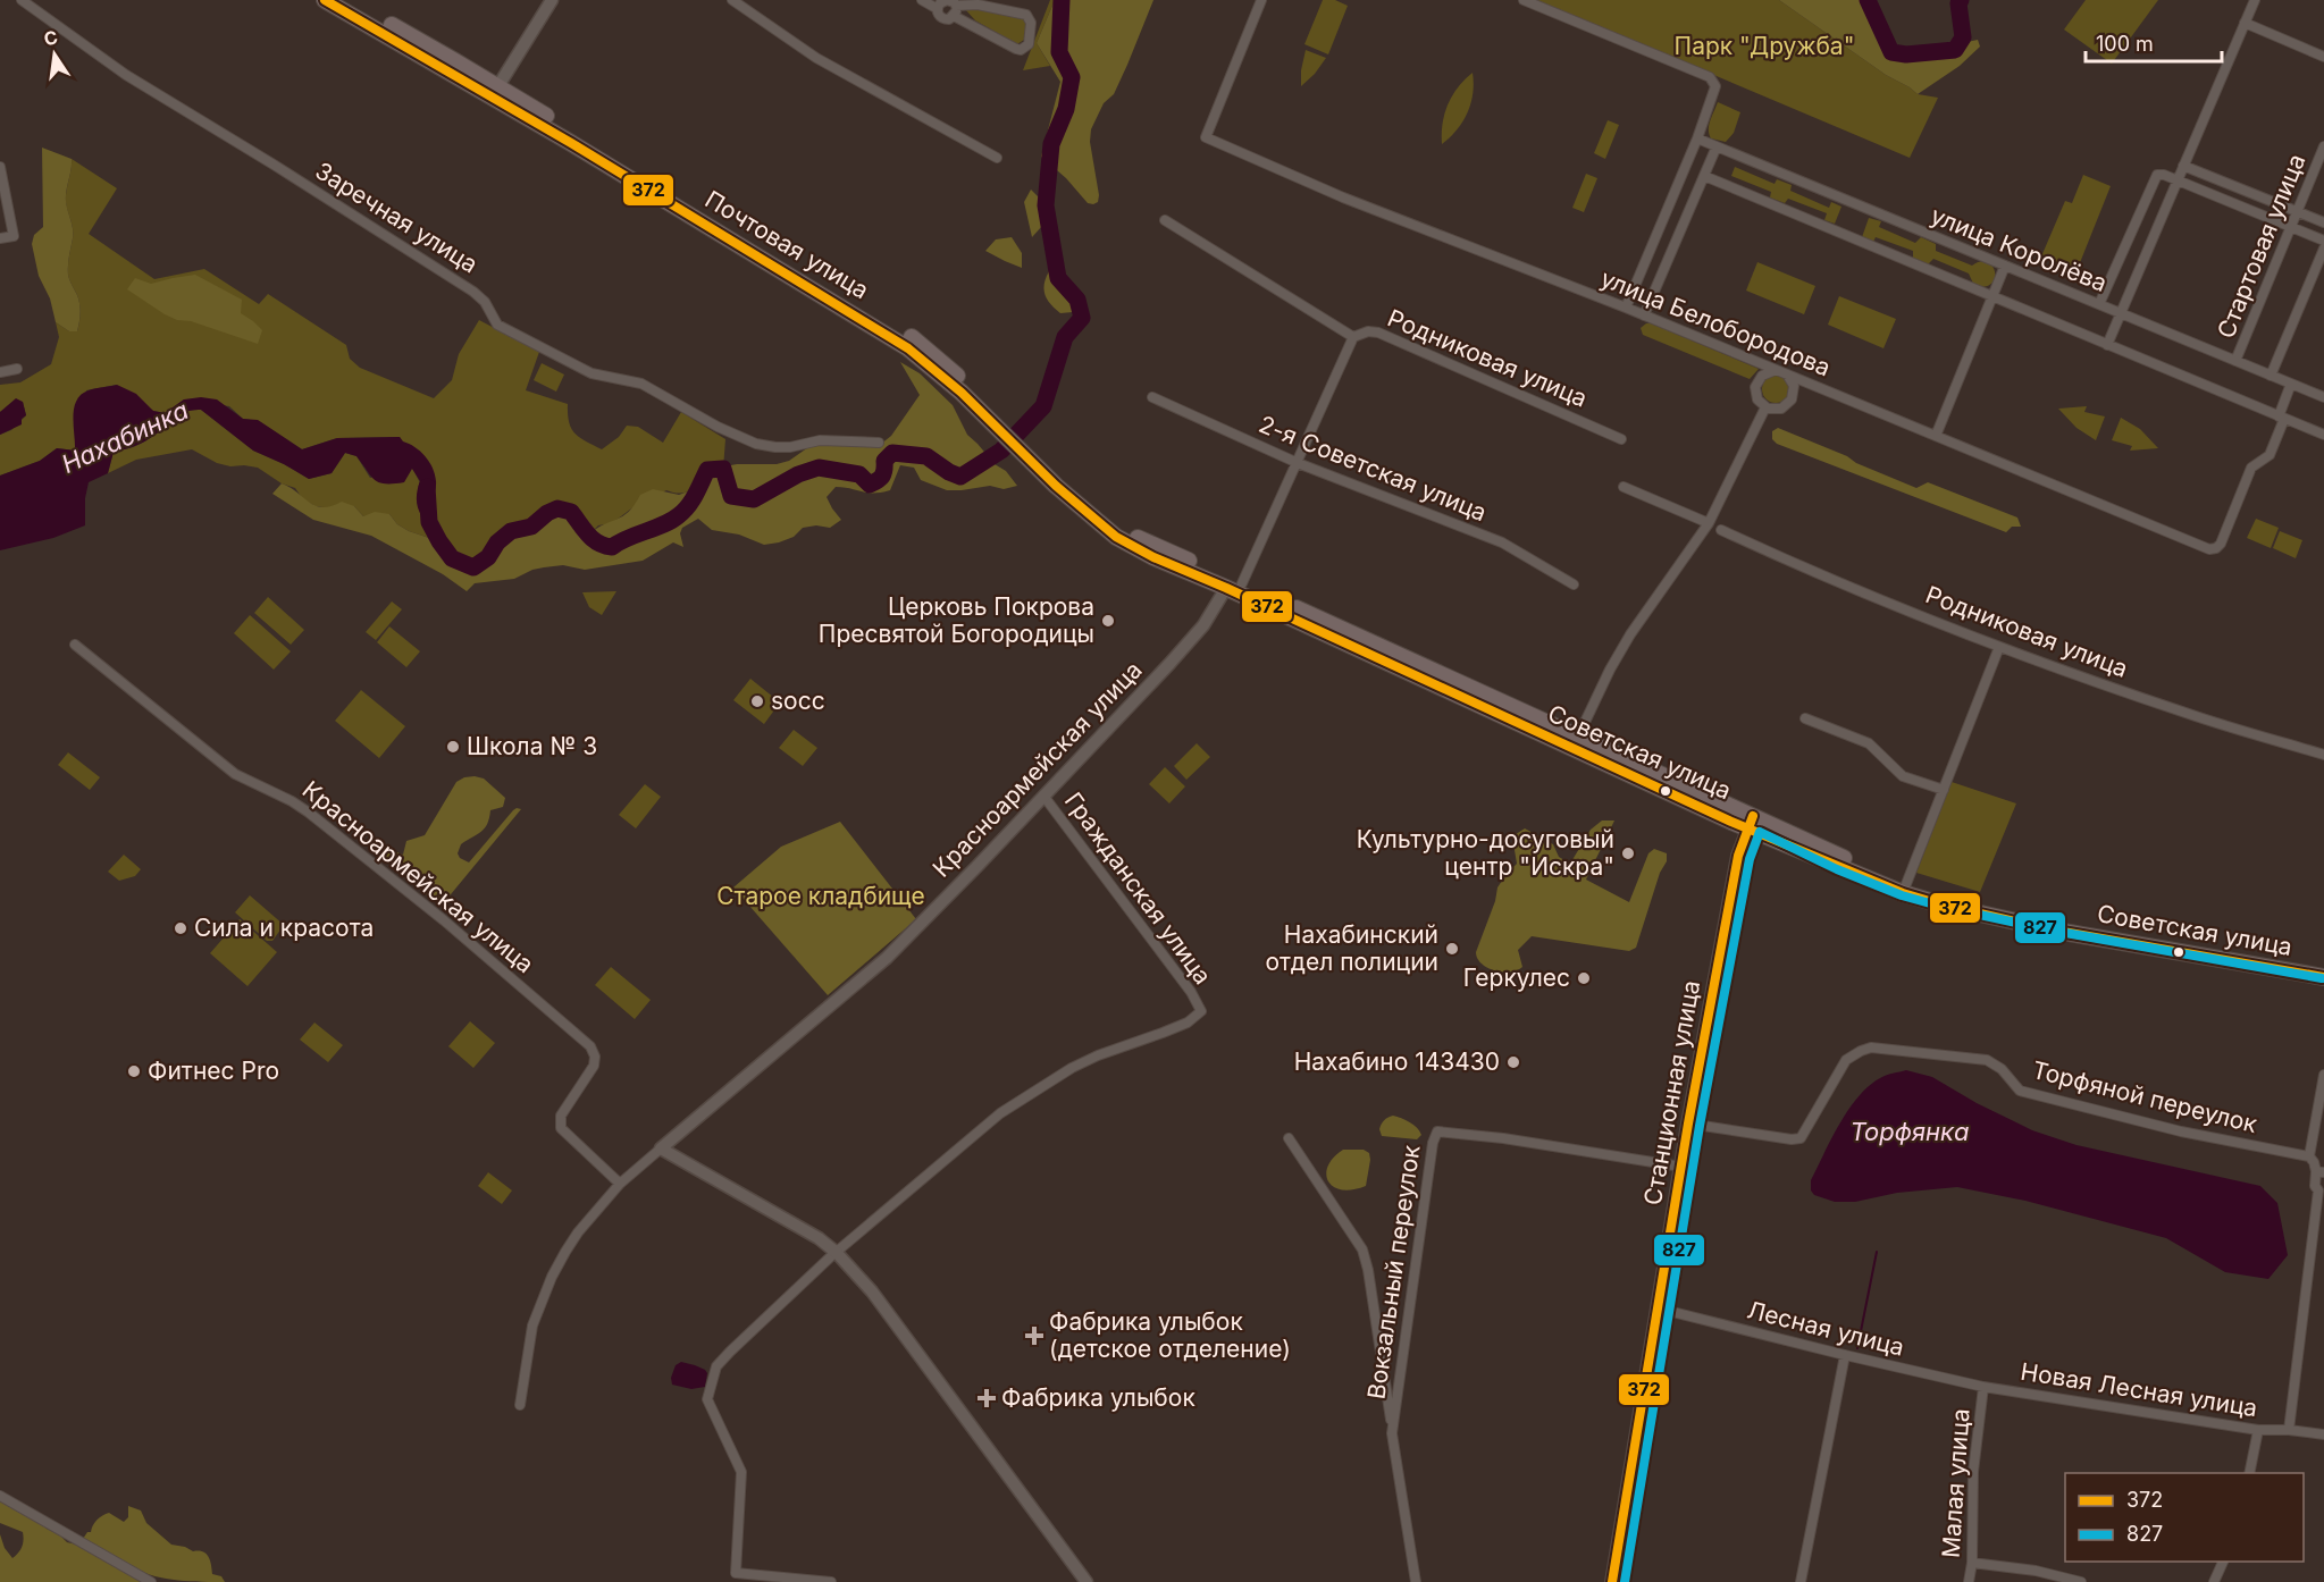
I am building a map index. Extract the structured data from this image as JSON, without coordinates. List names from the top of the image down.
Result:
{
  "streets": {
    "main road": ["Почтовая улица", "Советская улица", "Станционная улица"],
    "street": [
      "Заречная улица",
      "Стартовая улица",
      "улица Королёва",
      "улица Белобородова",
      "Родниковая улица",
      "2-я Советская улица",
      "Красноармейская улица",
      "Гражданская улица",
      "Торфяной переулок",
      "Вокзальный переулок",
      "Лесная улица",
      "Новая Лесная улица",
      "Малая улица"
    ]
  },
  "crossings": [
    ["Почтовая улица", "Советская улица"],
    ["Стартовая улица", "улица Королёва"],
    ["Советская улица", "Красноармейская улица"],
    ["Советская улица", "Станционная улица"],
    ["Красноармейская улица", "Гражданская улица"],
    ["Станционная улица", "Торфяной переулок"],
    ["Станционная улица", "Вокзальный переулок"],
    ["Станционная улица", "Лесная улица"],
    ["Лесная улица", "Новая Лесная улица"],
    ["Лесная улица", "Малая улица"],
    ["Новая Лесная улица", "Малая улица"]
  ],
  "water": ["Нахабинка", "Торфянка"],
  "parks": ["Парк \"Дружба\"", "Старое кладбище"],
  "places": {
    "other": [
      "Церковь Покрова Пресвятой Богородицы",
      "socc",
      "Школа № 3",
      "Культурно-досуговый центр \"Искра\"",
      "Сила и красота",
      "Нахабинский отдел полиции",
      "Геркулес",
      "Нахабино 143430",
      "Фитнес Pro"
    ],
    "health": ["Фабрика улыбок (детское отделение)", "Фабрика улыбок"]
  },
  "lines": ["transit line 372", "transit line 827"],
  "legend": ["372", "827"],
  "scale_bar": "100 m",
  "north": "top"
}
